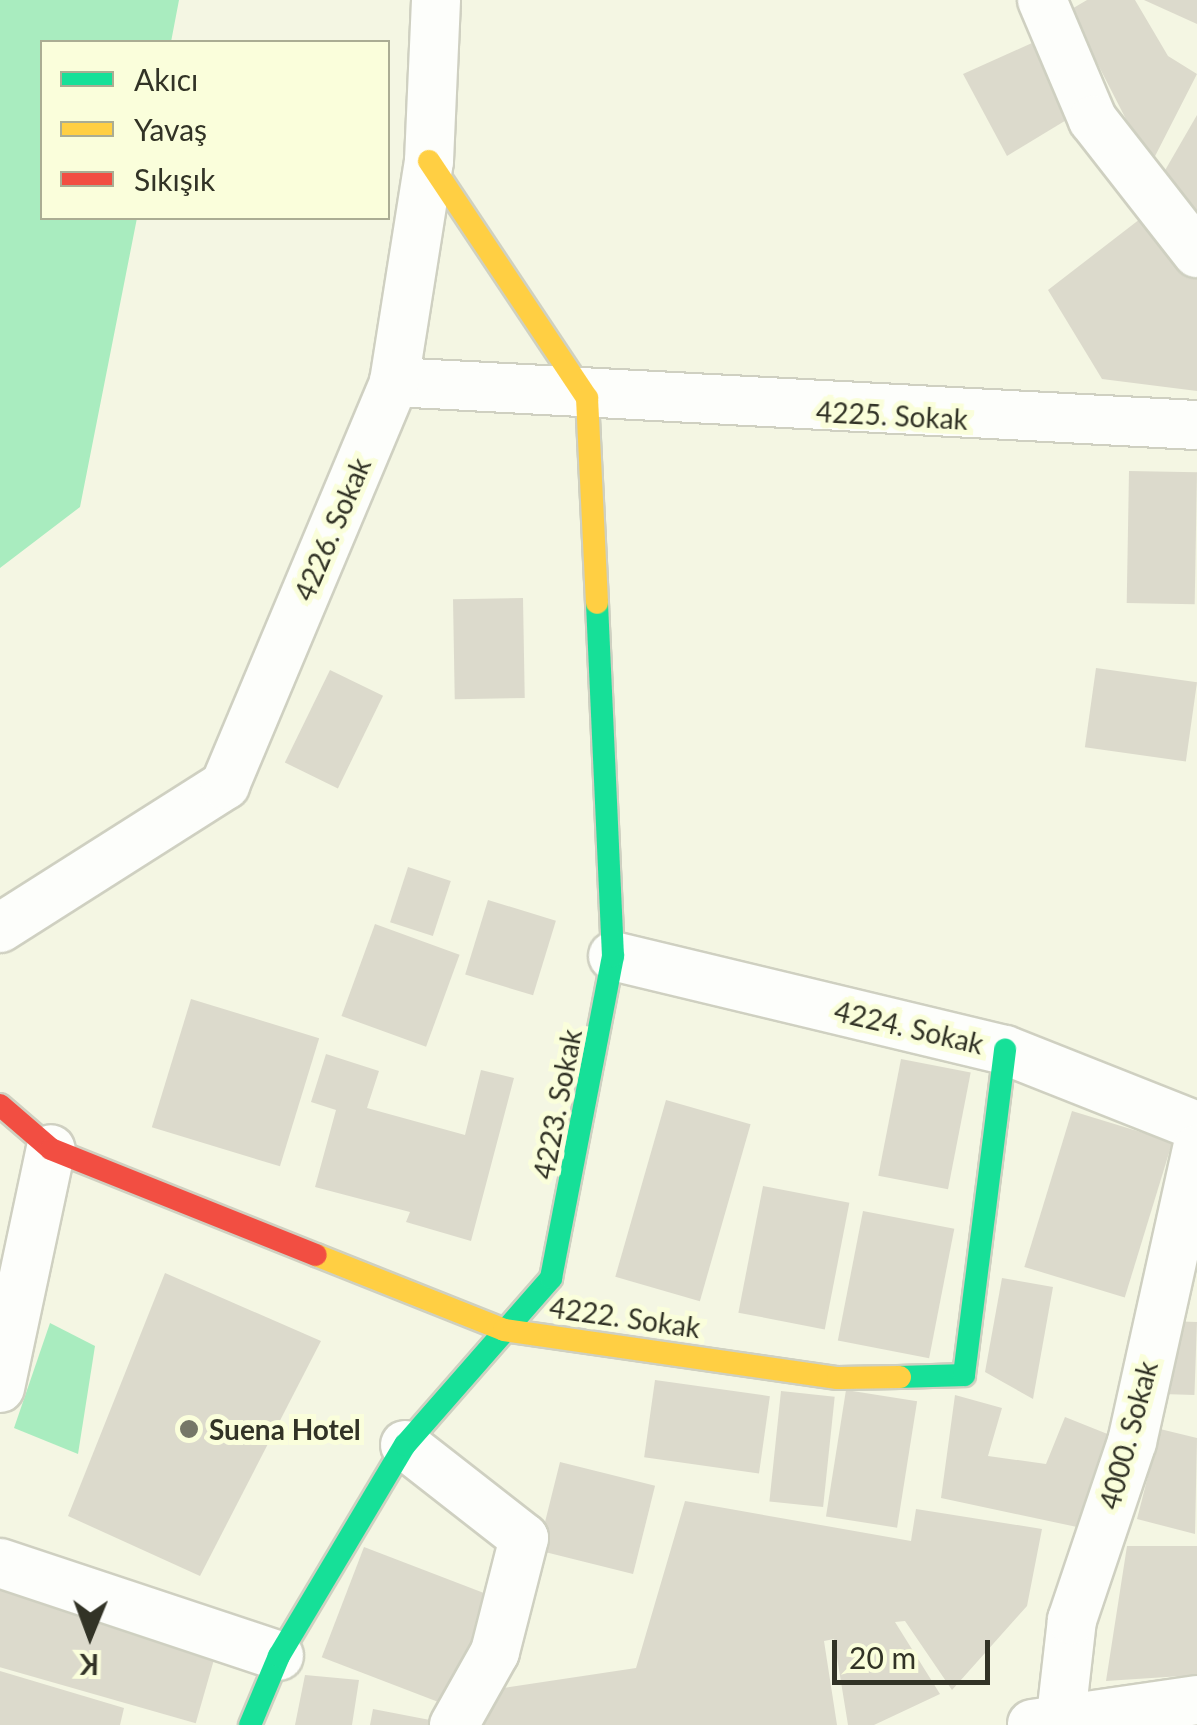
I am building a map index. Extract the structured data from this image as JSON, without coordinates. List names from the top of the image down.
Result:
{
  "streets": {
    "street": [
      "4225. Sokak",
      "4226. Sokak",
      "4224. Sokak",
      "4223. Sokak",
      "4222. Sokak",
      "4000. Sokak"
    ]
  },
  "crossings": [
    ["4225. Sokak", "4226. Sokak"],
    ["4225. Sokak", "4223. Sokak"],
    ["4224. Sokak", "4223. Sokak"],
    ["4224. Sokak", "4222. Sokak"],
    ["4223. Sokak", "4222. Sokak"]
  ],
  "places": ["Suena Hotel"],
  "legend": ["Akıcı", "Yavaş", "Sıkışık"],
  "scale_bar": "20 m",
  "north": "bottom"
}
